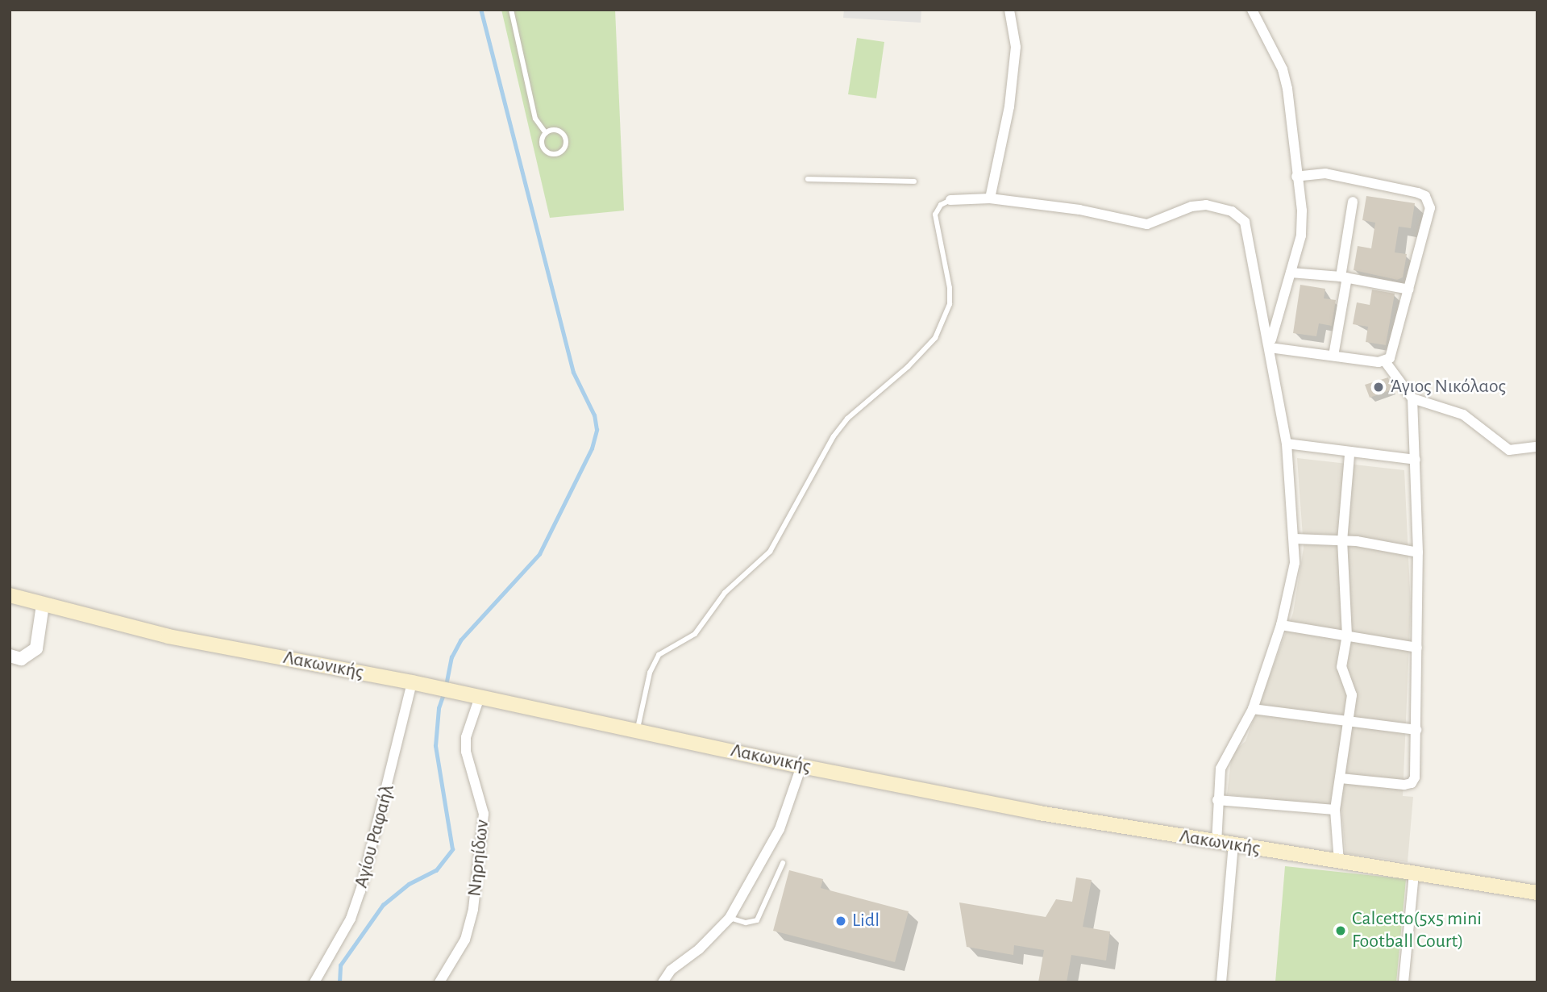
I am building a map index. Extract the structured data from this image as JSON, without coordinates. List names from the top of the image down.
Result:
{
  "streets": {
    "main road": ["Λακωνικής"],
    "street": ["Αγίου Ραφαήλ", "Νηρηίδων"]
  },
  "crossings": [
    ["Λακωνικής", "Αγίου Ραφαήλ"],
    ["Λακωνικής", "Νηρηίδων"]
  ],
  "places": ["Άγιος Νικόλαος", "Lidl", "Calcetto(5x5 mini Football Court)"]
}
